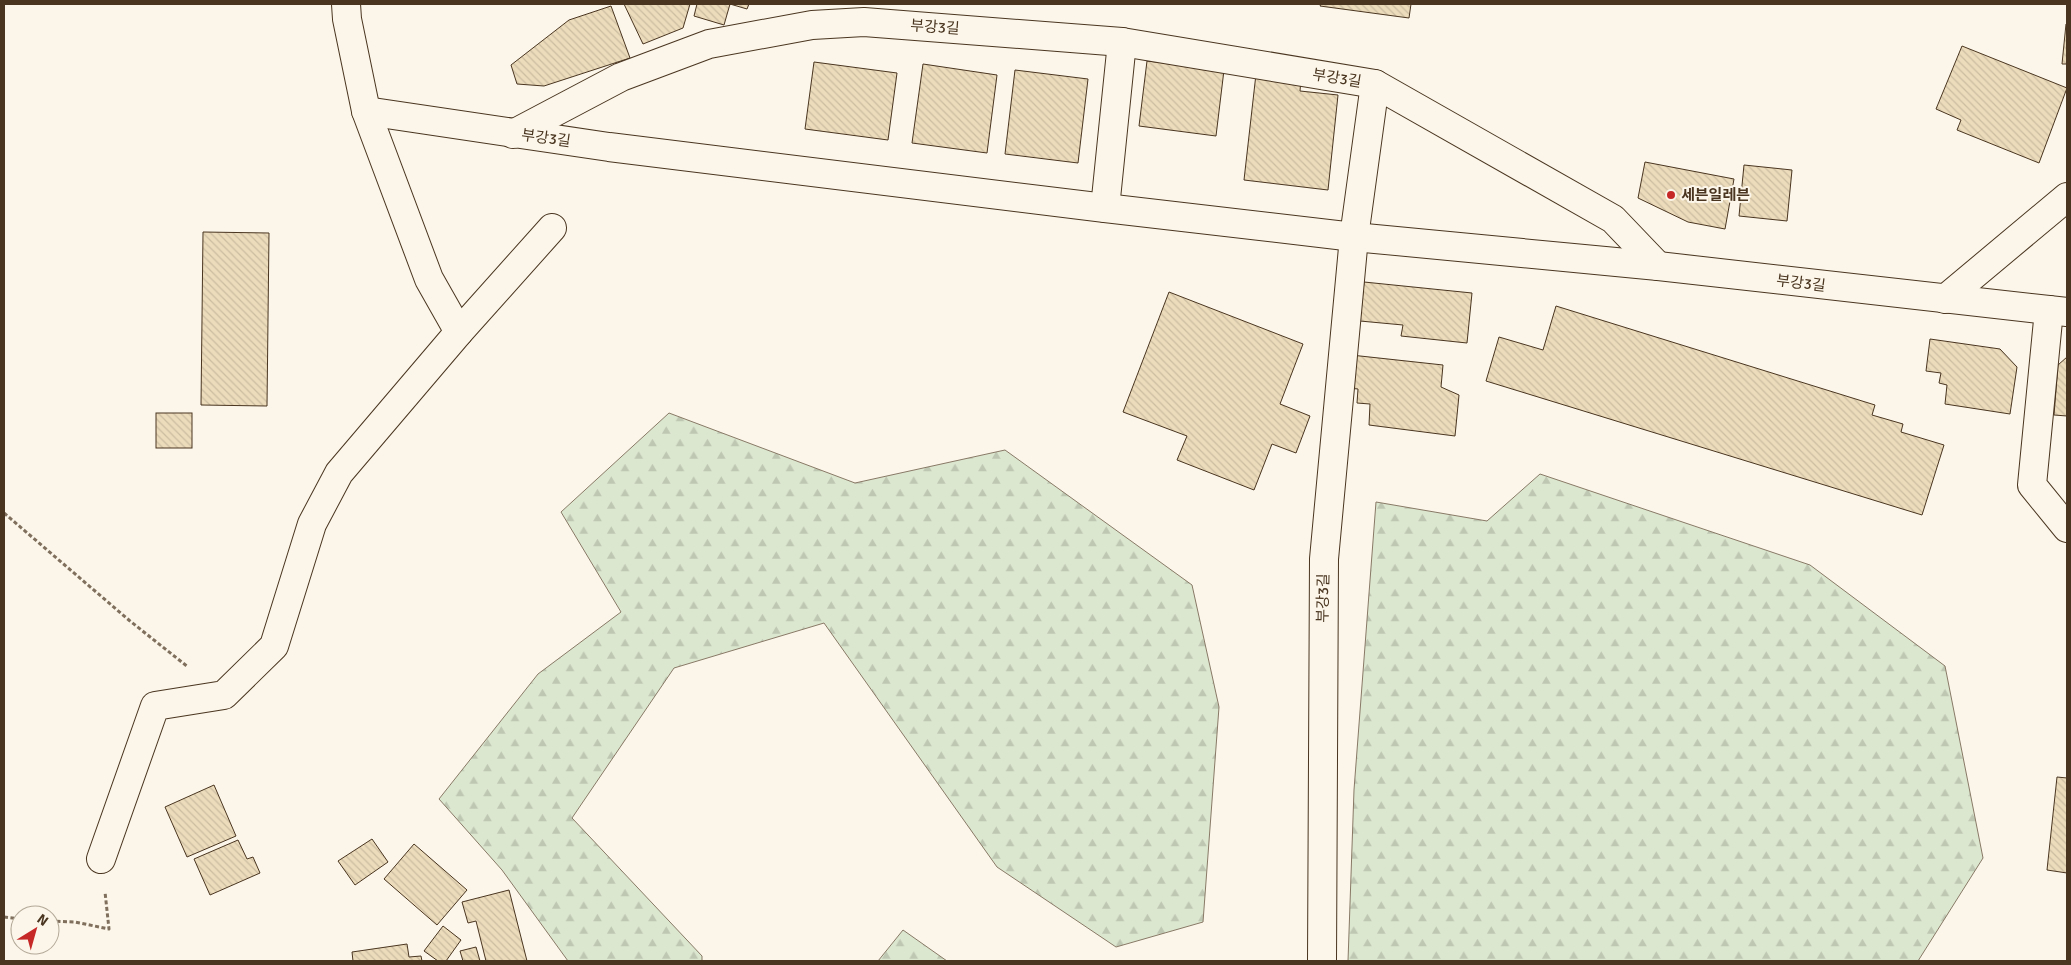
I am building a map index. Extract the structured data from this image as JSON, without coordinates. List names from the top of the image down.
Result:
{
  "streets": {
    "street": ["부강3길"]
  },
  "places": ["세븐일레븐"],
  "north": "top right"
}
